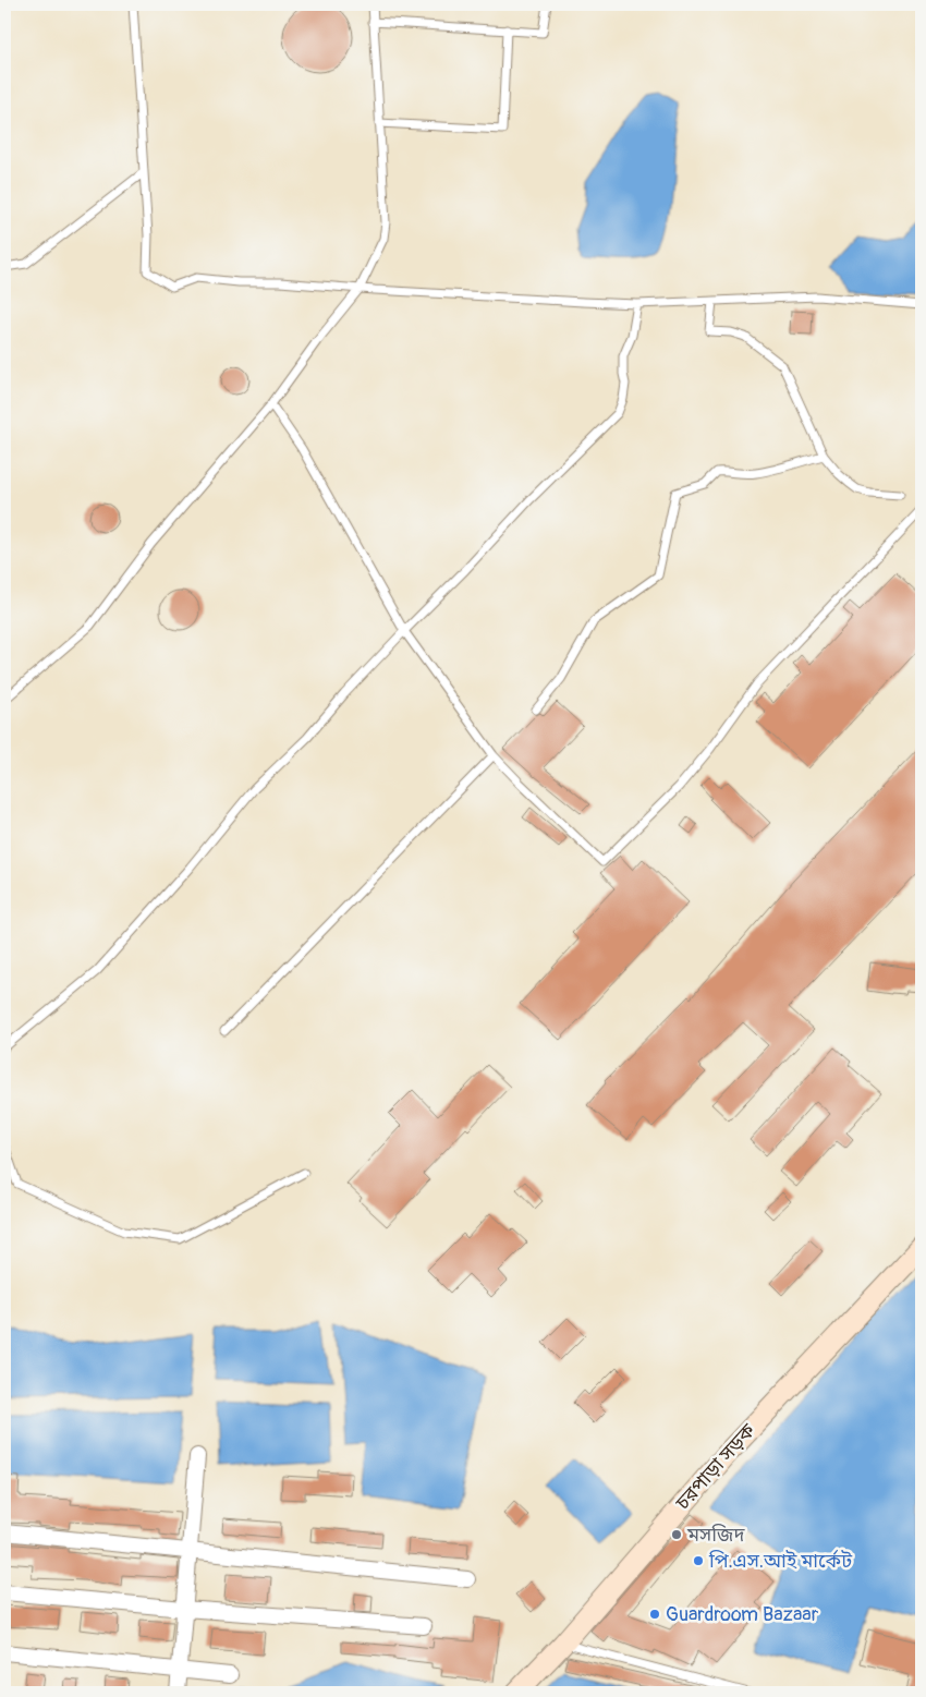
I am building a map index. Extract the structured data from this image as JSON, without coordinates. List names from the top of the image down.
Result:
{
  "streets": {
    "street": ["চরপাড়া সড়ক"]
  },
  "places": ["মসজিদ", "পি.এস.আই মার্কেট", "Guardroom Bazaar"]
}
